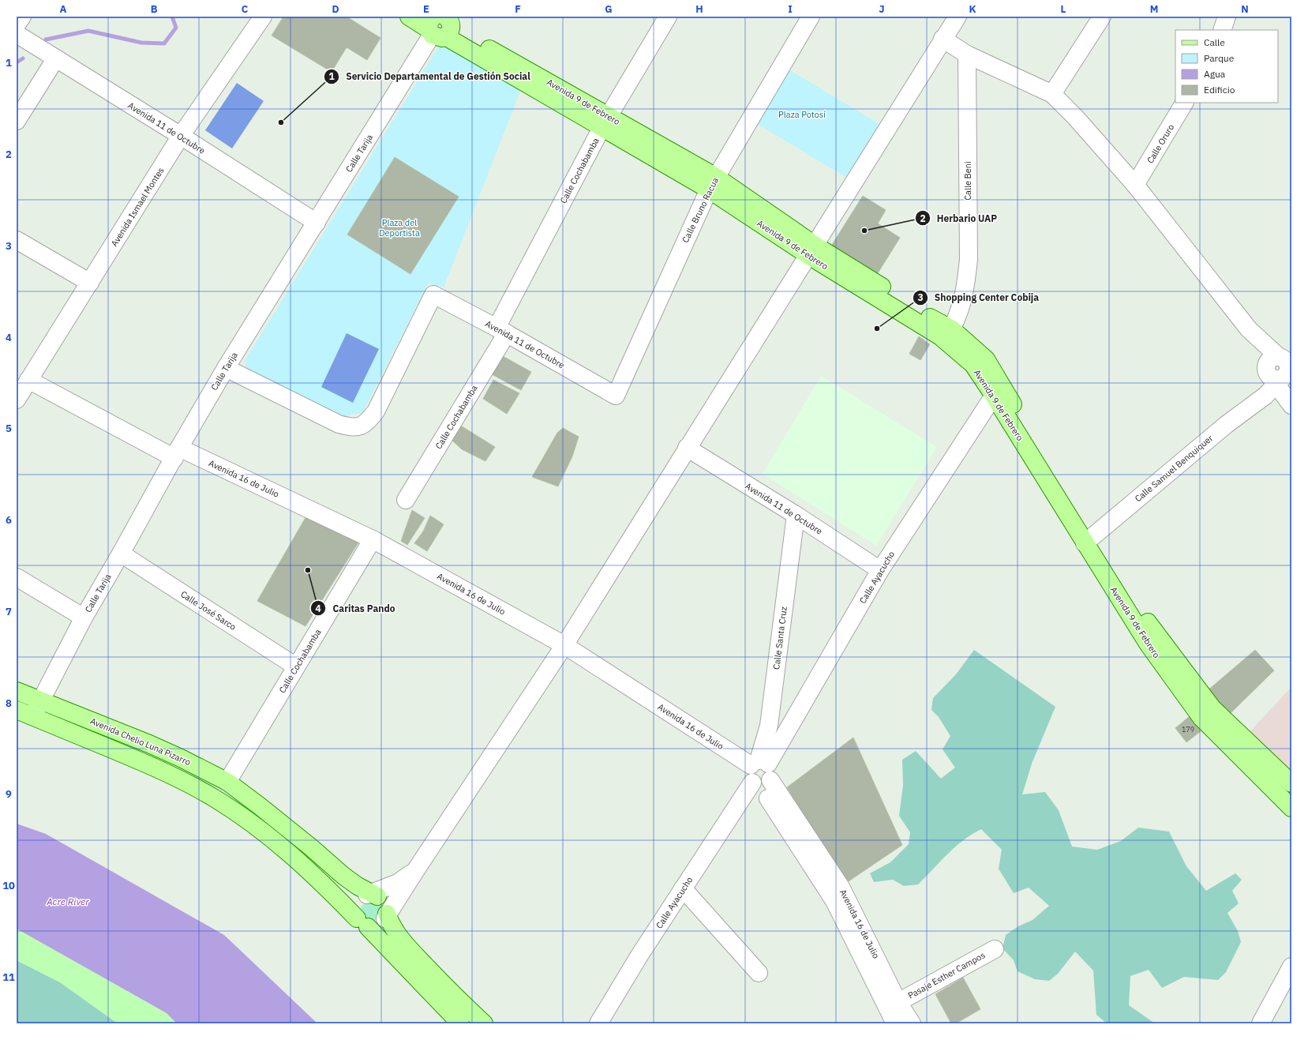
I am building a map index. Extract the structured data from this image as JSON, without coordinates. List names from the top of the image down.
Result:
{
  "streets": {
    "main road": ["Avenida 9 de Febrero", "Avenida Chelio Luna Pizarro"],
    "street": [
      "Avenida 11 de Octubre",
      "Calle Oruro",
      "Calle Tarija",
      "Calle Cochabamba",
      "Calle Beni",
      "Avenida Ismael Montes",
      "Calle Bruno Racua",
      "Calle Samuel Benquiquer",
      "Avenida 16 de Julio",
      "Calle Ayacucho",
      "Calle José Sarco",
      "Calle Santa Cruz",
      "Pasaje Esther Campos"
    ]
  },
  "crossings": [
    ["Avenida 9 de Febrero", "Calle Tarija"],
    ["Avenida 9 de Febrero", "Calle Cochabamba"],
    ["Avenida 9 de Febrero", "Calle Beni"],
    ["Avenida 9 de Febrero", "Calle Bruno Racua"],
    ["Avenida 9 de Febrero", "Calle Samuel Benquiquer"],
    ["Avenida 9 de Febrero", "Calle Ayacucho"],
    ["Avenida 11 de Octubre", "Calle Tarija"],
    ["Avenida 11 de Octubre", "Calle Cochabamba"],
    ["Avenida 11 de Octubre", "Avenida Ismael Montes"],
    ["Avenida 11 de Octubre", "Calle Bruno Racua"],
    ["Avenida 11 de Octubre", "Calle Ayacucho"],
    ["Avenida 11 de Octubre", "Calle Santa Cruz"],
    ["Calle Tarija", "Avenida 16 de Julio"],
    ["Calle Tarija", "Calle José Sarco"],
    ["Calle Tarija", "Avenida Chelio Luna Pizarro"],
    ["Calle Cochabamba", "Avenida 16 de Julio"],
    ["Calle Cochabamba", "Calle José Sarco"],
    ["Calle Cochabamba", "Avenida Chelio Luna Pizarro"],
    ["Avenida Ismael Montes", "Avenida 16 de Julio"],
    ["Avenida 16 de Julio", "Calle Ayacucho"],
    ["Avenida 16 de Julio", "Calle Santa Cruz"],
    ["Avenida 16 de Julio", "Pasaje Esther Campos"],
    ["Calle Ayacucho", "Calle Santa Cruz"]
  ],
  "water": ["Acre River"],
  "parks": ["Plaza Potosí", "Plaza del Deportista"],
  "places": [
    "Servicio Departamental de Gestión Social",
    "Herbario UAP",
    "Shopping Center Cobija",
    "Caritas Pando"
  ],
  "house_numbers": ["179"],
  "legend": [
    "Calle",
    "Parque",
    "Agua",
    "Edificio"
  ],
  "grid": {
    "columns": [
      "A",
      "B",
      "C",
      "D",
      "E",
      "F",
      "G",
      "H",
      "I",
      "J",
      "K",
      "L",
      "M",
      "N"
    ],
    "rows": [
      "1",
      "2",
      "3",
      "4",
      "5",
      "6",
      "7",
      "8",
      "9",
      "10",
      "11"
    ]
  }
}
